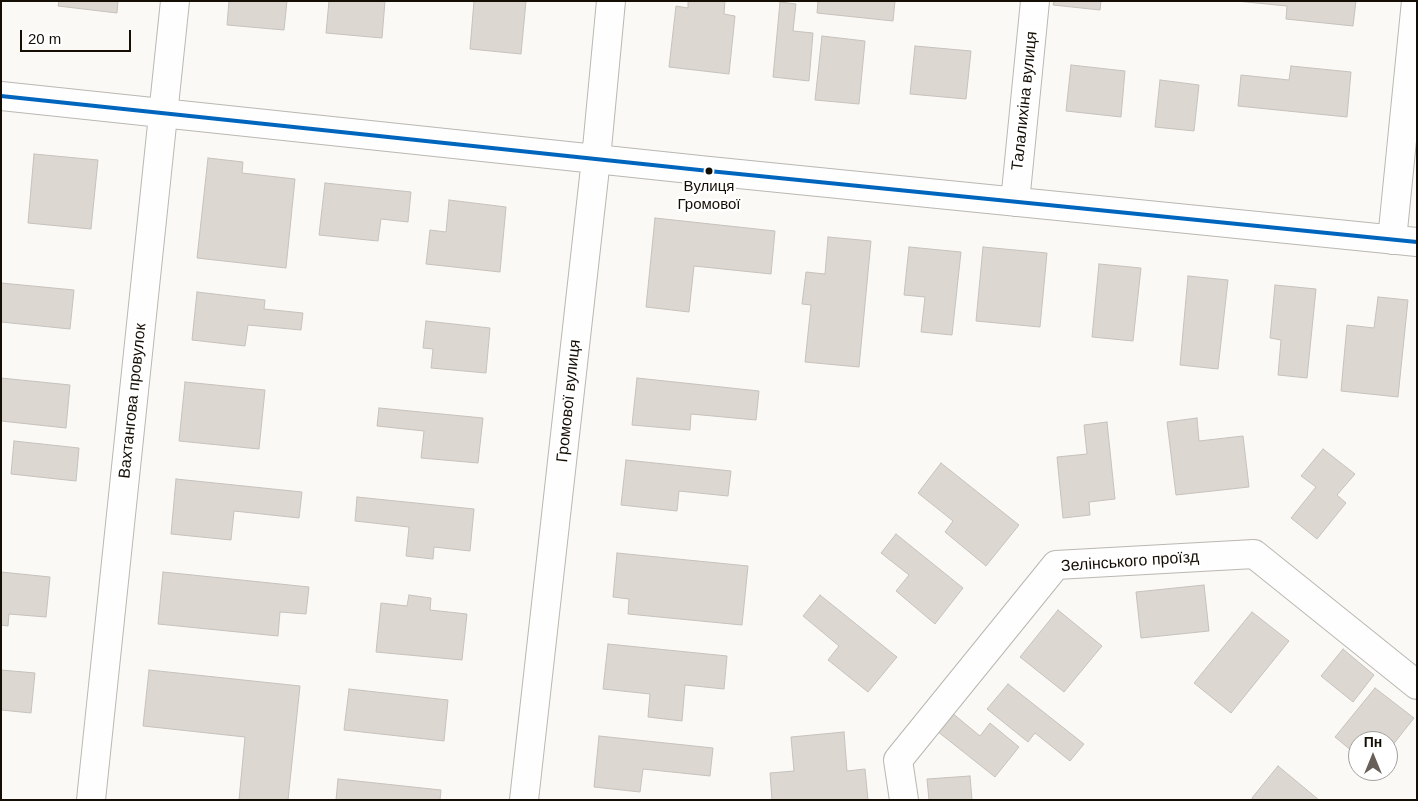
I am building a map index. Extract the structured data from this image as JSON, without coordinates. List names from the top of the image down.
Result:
{
  "streets": {
    "street": [
      "Талалихіна вулиця",
      "Вахтангова провулок",
      "Громової вулиця",
      "Зелінського проїзд"
    ]
  },
  "places": ["Вулиця Громової"],
  "scale_bar": "20 m",
  "north": "top"
}
